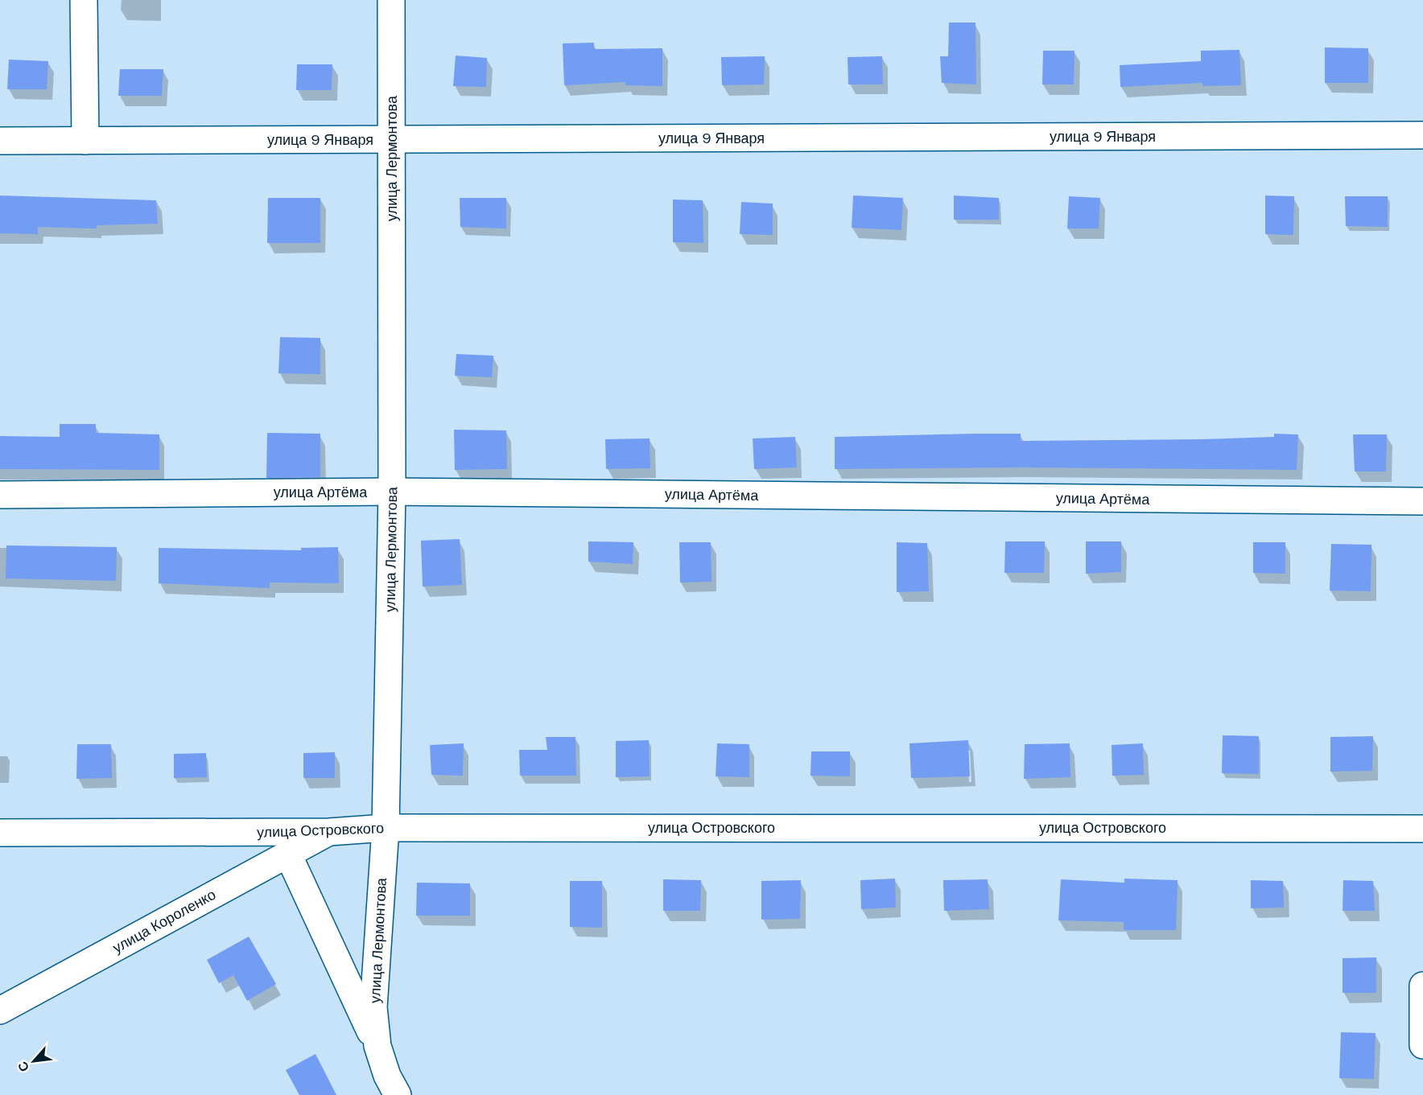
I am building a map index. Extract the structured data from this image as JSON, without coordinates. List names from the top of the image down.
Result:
{
  "streets": {
    "street": [
      "улица 9 Января",
      "улица Лермонтова",
      "улица Артёма",
      "улица Островского",
      "улица Короленко"
    ]
  },
  "crossings": [
    ["улица 9 Января", "улица Лермонтова"],
    ["улица Лермонтова", "улица Артёма"],
    ["улица Лермонтова", "улица Островского"],
    ["улица Островского", "улица Короленко"]
  ],
  "north": "bottom left"
}
